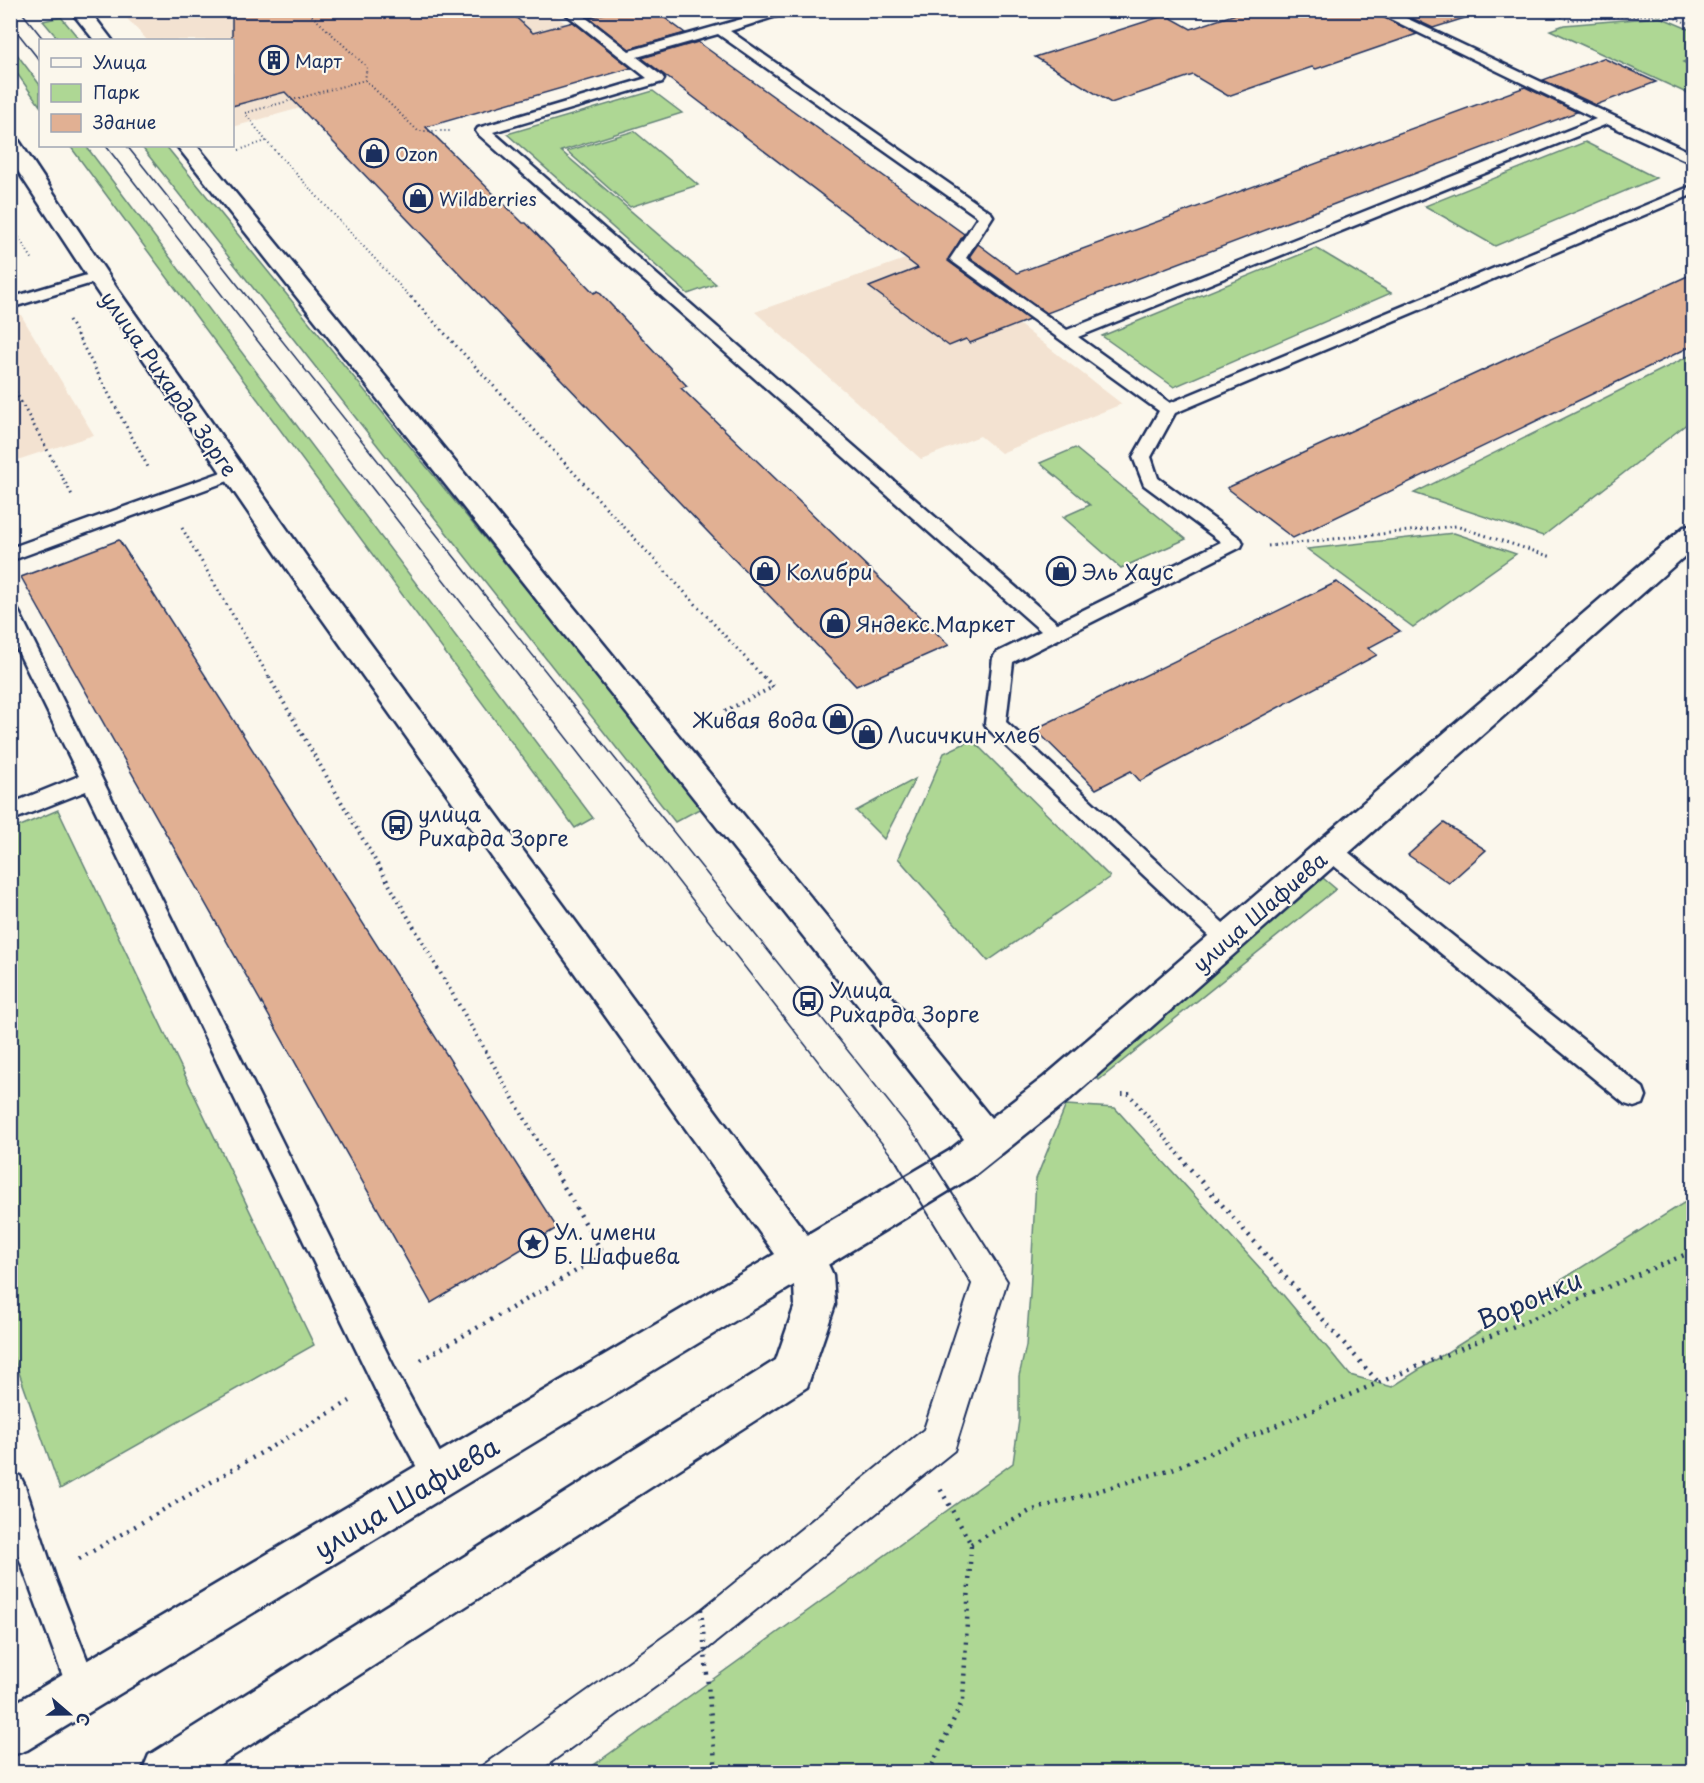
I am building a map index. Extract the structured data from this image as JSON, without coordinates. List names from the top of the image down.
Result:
{
  "streets": {
    "street": ["улица Рихарда Зорге", "улица Шафиева"],
    "path": ["Воронки"]
  },
  "crossings": [
    ["улица Рихарда Зорге", "улица Шафиева"]
  ],
  "places": {
    "building": ["Март"],
    "shop": [
      "Ozon",
      "Wildberries",
      "Колибри",
      "Эль Хаус",
      "Яндекс.Маркет",
      "Живая вода",
      "Лисичкин хлеб"
    ],
    "bus stop": ["улица Рихарда Зорге", "Улица Рихарда Зорге"],
    "place": ["Ул. имени Б. Шафиева"]
  },
  "legend": ["Улица", "Парк", "Здание"],
  "north": "right"
}
